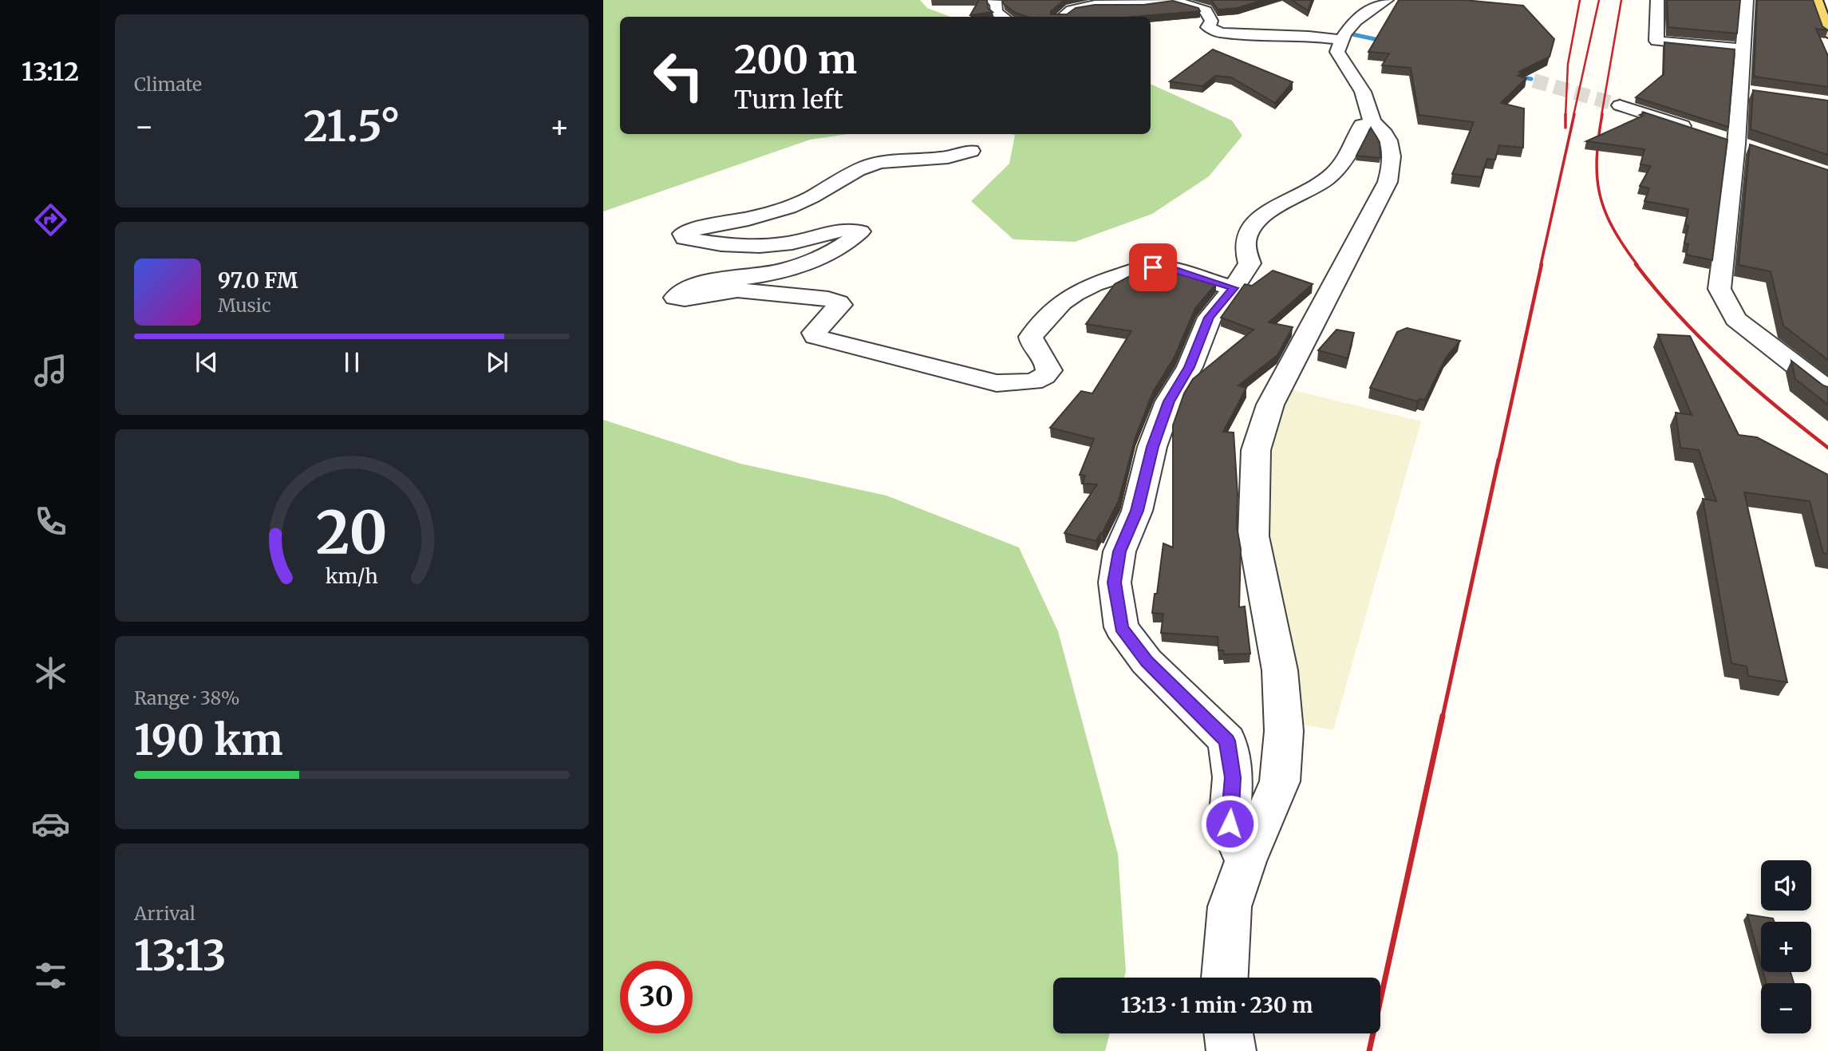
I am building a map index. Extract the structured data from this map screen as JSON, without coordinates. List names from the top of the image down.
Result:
{
  "page": {
    "tabs": "13:12",
    "tile": [
      "Climate",
      ["Range · 38%", "190 km"],
      ["Arrival", "13:13"]
    ],
    "turn": ["200 m", "Turn left"],
    "heat": ["−", "21.5°", "+"],
    "song": ["97.0 FM", "Music"],
    "map_buttons": ["+", "−"],
    "limit": "30",
    "trip": "13:13 · 1 min · 230 m",
    "gauge": ["20", "km/h"]
  }
}
